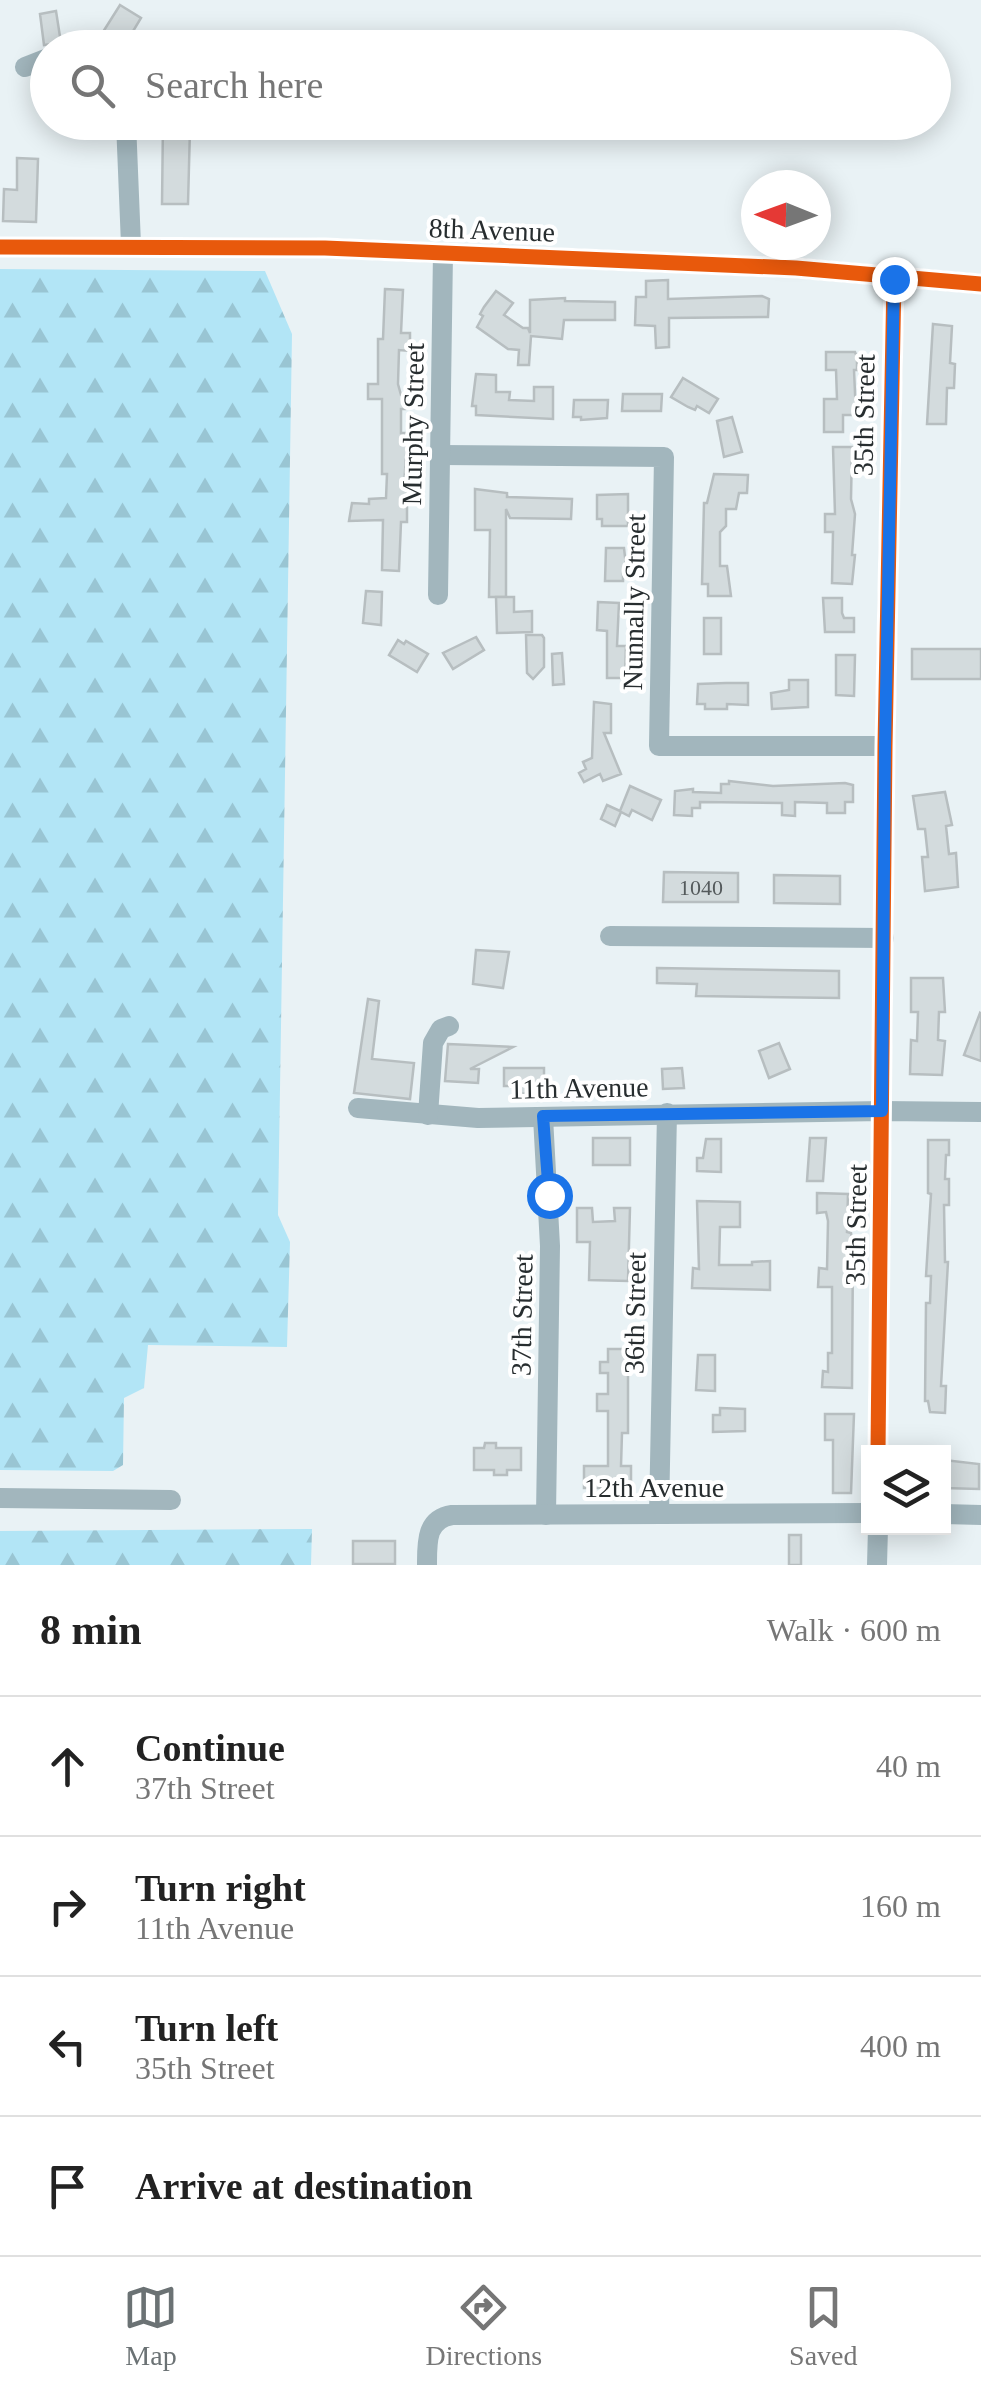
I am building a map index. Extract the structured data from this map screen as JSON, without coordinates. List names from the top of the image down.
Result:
{
  "streets": {
    "street": [
      "8th Avenue",
      "35th Street",
      "Murphy Street",
      "Nunnally Street",
      "11th Avenue",
      "36th Street",
      "37th Street",
      "12th Avenue"
    ]
  },
  "crossings": [
    ["8th Avenue", "35th Street"],
    ["8th Avenue", "Murphy Street"],
    ["35th Street", "Nunnally Street"],
    ["35th Street", "11th Avenue"],
    ["Murphy Street", "Nunnally Street"],
    ["11th Avenue", "36th Street"],
    ["11th Avenue", "37th Street"],
    ["36th Street", "12th Avenue"],
    ["37th Street", "12th Avenue"]
  ],
  "house_numbers": ["1040"],
  "north": "left",
  "page": {
    "search": "Search here",
    "heading": ["8 min", "Walk · 600 m"],
    "list": [
      ["Continue", "37th Street", "40 m"],
      ["Turn right", "11th Avenue", "160 m"],
      ["Turn left", "35th Street", "400 m"],
      "Arrive at destination"
    ],
    "nav": ["Map", "Directions", "Saved"]
  }
}
